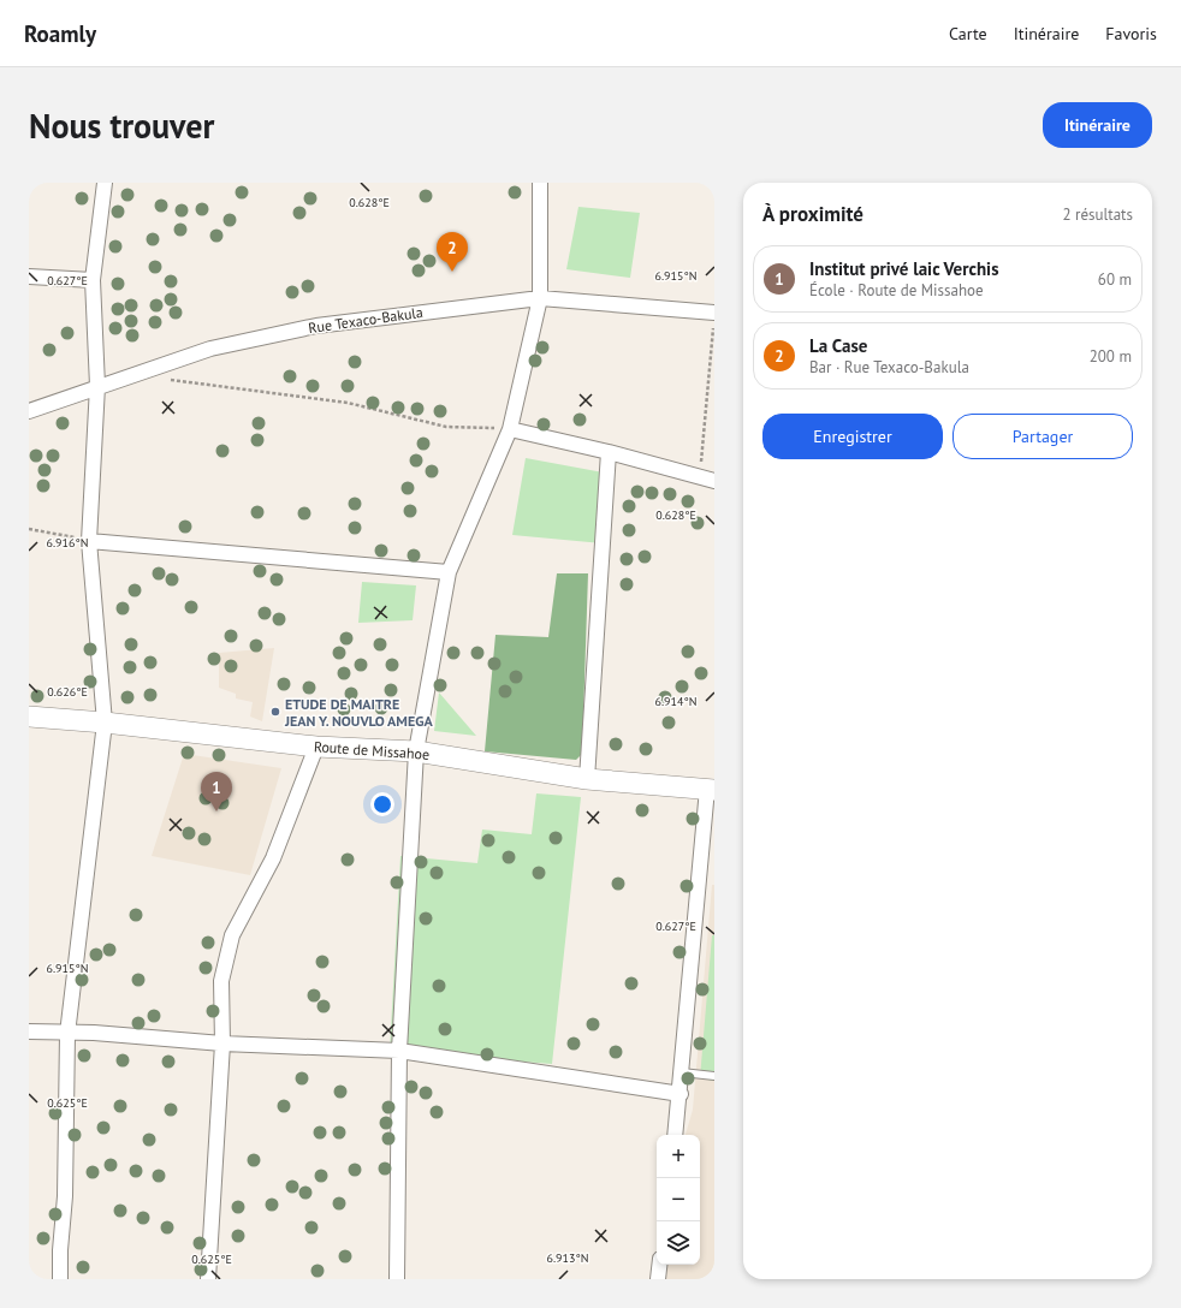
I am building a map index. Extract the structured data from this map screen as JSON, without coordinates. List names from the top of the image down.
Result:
{
  "streets": {
    "main road": ["Route de Missahoe"],
    "street": ["Rue Texaco-Bakula"]
  },
  "places": ["ETUDE DE MAITRE JEAN Y. NOUVLO AMEGA"],
  "page": {
    "header": "Roamly",
    "nav": ["Carte", "Itinéraire", "Favoris"],
    "buttons": [
      "Itinéraire",
      ["Enregistrer", "Partager"]
    ],
    "title": "Nous trouver",
    "heading": ["À proximité", "2 résultats"],
    "pins": ["2", "1"],
    "list": [
      {
        "mark": "1",
        "name": "Institut privé laic Verchis",
        "note": "École · Route de Missahoe",
        "value": "60 m"
      },
      {
        "mark": "2",
        "name": "La Case",
        "note": "Bar · Rue Texaco-Bakula",
        "value": "200 m"
      }
    ],
    "map_buttons": ["+", "−"]
  },
  "coordinates": [
    "0.628°E",
    "6.915°N",
    "0.627°E",
    "6.916°N",
    "0.626°E",
    "6.914°N",
    "0.625°E",
    "6.913°N"
  ]
}
